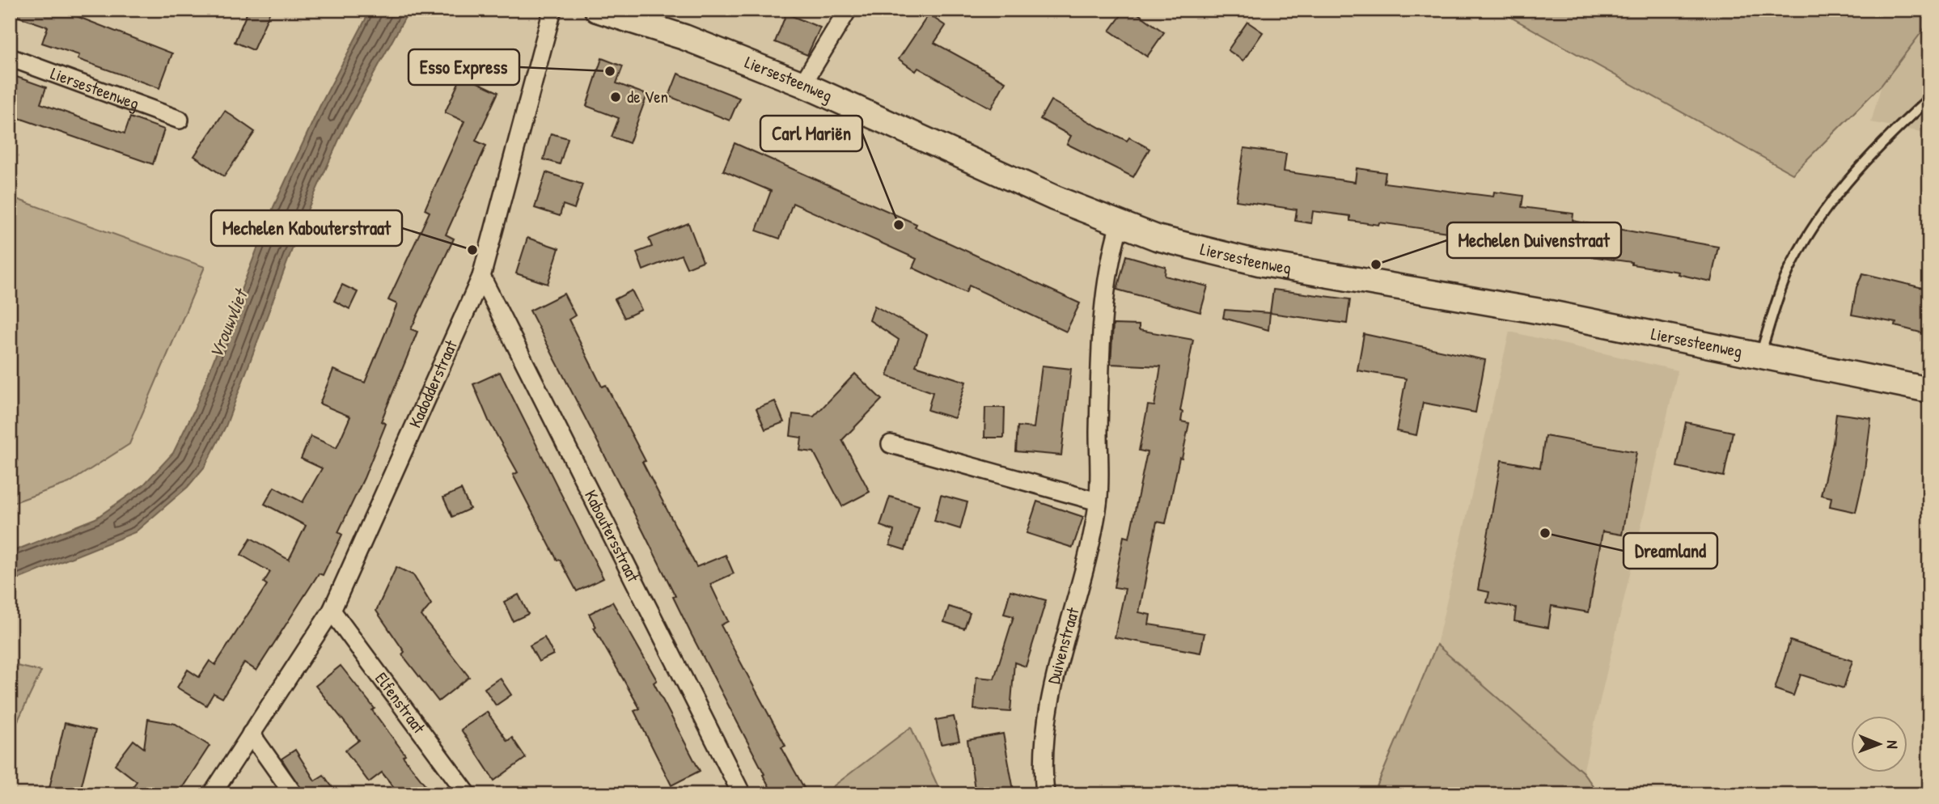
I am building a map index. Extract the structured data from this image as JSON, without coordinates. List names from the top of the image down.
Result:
{
  "streets": {
    "main road": ["Liersesteenweg"],
    "street": [
      "Kadodderstraat",
      "Kaboutersstraat",
      "Duivenstraat",
      "Elfenstraat"
    ]
  },
  "crossings": [
    ["Liersesteenweg", "Duivenstraat"],
    ["Kadodderstraat", "Kaboutersstraat"],
    ["Kadodderstraat", "Elfenstraat"]
  ],
  "water": ["Vrouwvliet"],
  "places": [
    "Esso Express",
    "de Ven",
    "Carl Mariën",
    "Mechelen Kabouterstraat",
    "Mechelen Duivenstraat",
    "Dreamland"
  ],
  "north": "right"
}
